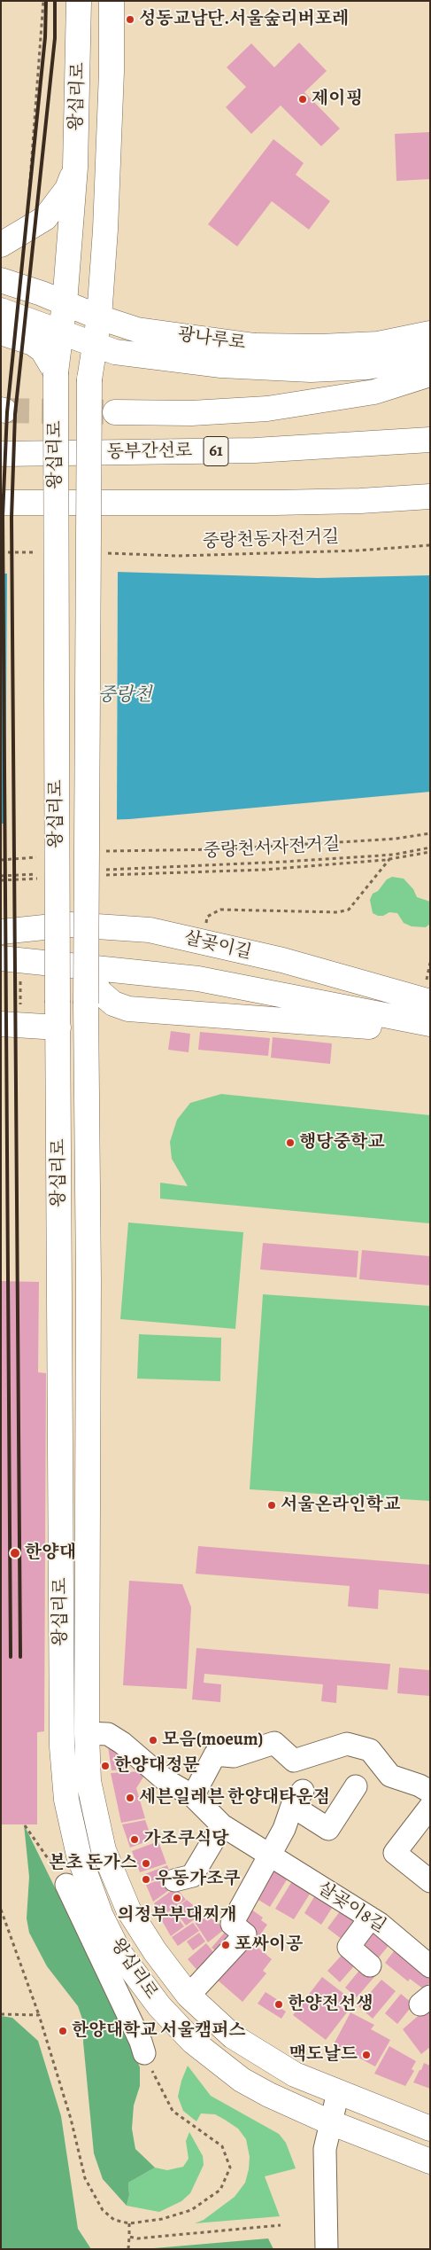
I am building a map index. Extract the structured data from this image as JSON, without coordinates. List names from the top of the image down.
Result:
{
  "streets": {
    "main road": [
      "왕십리로",
      "광나루로",
      "61",
      "동부간선로",
      "살곶이길"
    ],
    "street": ["살곶이8길"],
    "path": ["중랑천동자전거길", "중랑천서자전거길"]
  },
  "crossings": [
    ["왕십리로", "광나루로"],
    ["왕십리로", "살곶이8길"]
  ],
  "water": ["중랑천"],
  "places": [
    "성동교남단.서울숲리버포레",
    "제이핑",
    "행당중학교",
    "서울온라인학교",
    "한양대",
    "모음(moeum)",
    "한양대정문",
    "세븐일레븐 한양대타운점",
    "가조쿠식당",
    "본초 돈가스",
    "우동가조쿠",
    "의정부부대찌개",
    "포싸이공",
    "한양전선생",
    "한양대학교 서울캠퍼스",
    "맥도날드"
  ]
}
